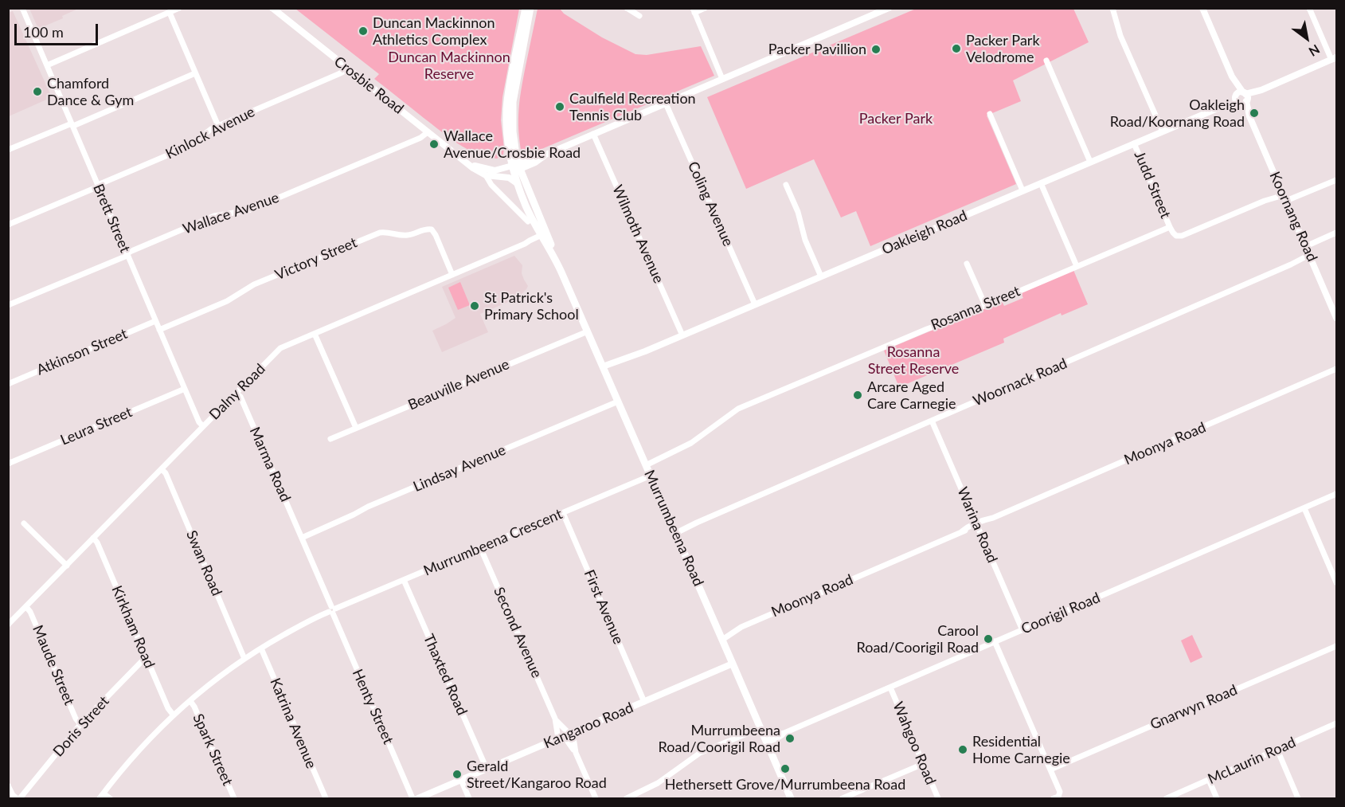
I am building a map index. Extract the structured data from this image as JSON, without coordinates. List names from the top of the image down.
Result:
{
  "streets": {
    "main road": ["Murrumbeena Road"],
    "street": [
      "Crosbie Road",
      "Kinlock Avenue",
      "Judd Street",
      "Coling Avenue",
      "Wallace Avenue",
      "Koornang Road",
      "Brett Street",
      "Oakleigh Road",
      "Wilmoth Avenue",
      "Victory Street",
      "Rosanna Street",
      "Atkinson Street",
      "Woornack Road",
      "Beauville Avenue",
      "Dalny Road",
      "Leura Street",
      "Moonya Road",
      "Marma Road",
      "Lindsay Avenue",
      "Warina Road",
      "Murrumbeena Crescent",
      "Swan Road",
      "First Avenue",
      "Coorigil Road",
      "Kirkham Road",
      "Second Avenue",
      "Maude Street",
      "Thaxted Road",
      "Henty Street",
      "Gnarwyn Road",
      "Katrina Avenue",
      "Kangaroo Road",
      "Doris Street",
      "Wahgoo Road",
      "Spark Street",
      "McLaurin Road"
    ]
  },
  "crossings": [
    ["Crosbie Road", "Kinlock Avenue"],
    ["Crosbie Road", "Wallace Avenue"],
    ["Kinlock Avenue", "Brett Street"],
    ["Judd Street", "Oakleigh Road"],
    ["Judd Street", "Rosanna Street"],
    ["Coling Avenue", "Oakleigh Road"],
    ["Wallace Avenue", "Brett Street"],
    ["Koornang Road", "Oakleigh Road"],
    ["Koornang Road", "Woornack Road"],
    ["Brett Street", "Victory Street"],
    ["Brett Street", "Atkinson Street"],
    ["Brett Street", "Dalny Road"],
    ["Brett Street", "Leura Street"],
    ["Oakleigh Road", "Wilmoth Avenue"],
    ["Oakleigh Road", "Murrumbeena Road"],
    ["Victory Street", "Dalny Road"],
    ["Rosanna Street", "Murrumbeena Road"],
    ["Woornack Road", "Warina Road"],
    ["Woornack Road", "Murrumbeena Road"],
    ["Beauville Avenue", "Murrumbeena Road"],
    ["Dalny Road", "Marma Road"],
    ["Dalny Road", "Murrumbeena Road"],
    ["Dalny Road", "Swan Road"],
    ["Dalny Road", "Kirkham Road"],
    ["Dalny Road", "Maude Street"],
    ["Moonya Road", "Warina Road"],
    ["Moonya Road", "Murrumbeena Road"],
    ["Marma Road", "Lindsay Avenue"],
    ["Marma Road", "Henty Street"],
    ["Lindsay Avenue", "Murrumbeena Road"],
    ["Lindsay Avenue", "Henty Street"],
    ["Warina Road", "Coorigil Road"],
    ["Murrumbeena Road", "Murrumbeena Crescent"],
    ["Murrumbeena Road", "Coorigil Road"],
    ["Murrumbeena Road", "Kangaroo Road"],
    ["Murrumbeena Crescent", "Swan Road"],
    ["Murrumbeena Crescent", "First Avenue"],
    ["Murrumbeena Crescent", "Kirkham Road"],
    ["Murrumbeena Crescent", "Second Avenue"],
    ["Murrumbeena Crescent", "Thaxted Road"],
    ["Murrumbeena Crescent", "Henty Street"],
    ["Murrumbeena Crescent", "Katrina Avenue"],
    ["Murrumbeena Crescent", "Spark Street"],
    ["First Avenue", "Kangaroo Road"],
    ["Coorigil Road", "Wahgoo Road"],
    ["Kirkham Road", "Doris Street"],
    ["Second Avenue", "Kangaroo Road"],
    ["Maude Street", "Doris Street"],
    ["Thaxted Road", "Kangaroo Road"]
  ],
  "parks": ["Duncan Mackinnon Reserve", "Packer Park", "Rosanna Street Reserve"],
  "places": [
    "Duncan Mackinnon Athletics Complex",
    "Packer Park Velodrome",
    "Packer Pavillion",
    "Chamford Dance & Gym",
    "Caulfield Recreation Tennis Club",
    "Oakleigh Road/Koornang Road",
    "Wallace Avenue/Crosbie Road",
    "St Patrick's Primary School",
    "Arcare Aged Care Carnegie",
    "Carool Road/Coorigil Road",
    "Murrumbeena Road/Coorigil Road",
    "Residential Home Carnegie",
    "Hethersett Grove/Murrumbeena Road",
    "Gerald Street/Kangaroo Road"
  ],
  "scale_bar": "100 m",
  "north": "bottom right"
}
